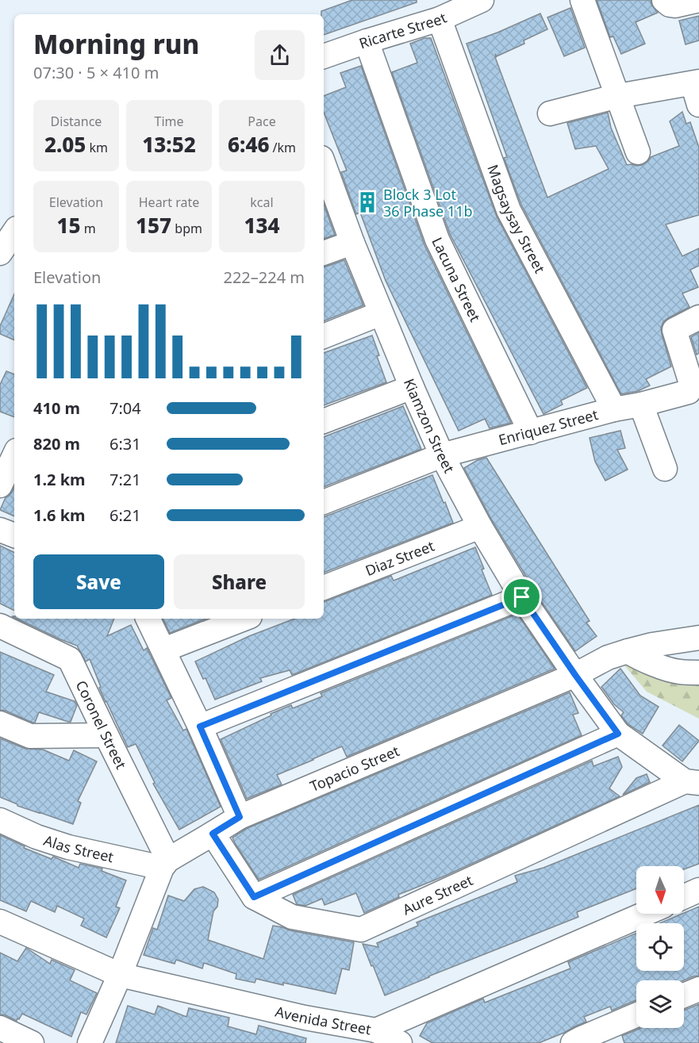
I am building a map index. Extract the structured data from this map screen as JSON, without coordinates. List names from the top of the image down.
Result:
{
  "streets": {
    "street": [
      "Ricarte Street",
      "Magsaysay Street",
      "Lacuna Street",
      "Kiamzon Street",
      "Enriquez Street",
      "Diaz Street",
      "Coronel Street",
      "Topacio Street",
      "Alas Street",
      "Aure Street",
      "Avenida Street"
    ]
  },
  "crossings": [
    ["Ricarte Street", "Magsaysay Street"],
    ["Ricarte Street", "Lacuna Street"],
    ["Magsaysay Street", "Enriquez Street"],
    ["Lacuna Street", "Enriquez Street"],
    ["Kiamzon Street", "Enriquez Street"],
    ["Kiamzon Street", "Diaz Street"],
    ["Kiamzon Street", "Topacio Street"],
    ["Coronel Street", "Topacio Street"],
    ["Coronel Street", "Alas Street"],
    ["Topacio Street", "Alas Street"],
    ["Topacio Street", "Aure Street"]
  ],
  "places": {
    "building": ["Block 3 Lot 36 Phase 11b"]
  },
  "north": "bottom",
  "page": {
    "heading": ["Morning run", "07:30 · 5 × 410 m"],
    "stats": [
      ["Distance", "2.05 km"],
      ["Time", "13:52"],
      ["Pace", "6:46 /km"],
      ["Elevation", "15 m"],
      ["Heart rate", "157 bpm"],
      ["kcal", "134"]
    ],
    "chart": ["Elevation", "222–224 m"],
    "list": [
      {
        "name": "410 m",
        "note": "7:04"
      },
      {
        "name": "820 m",
        "note": "6:31"
      },
      {
        "name": "1.2 km",
        "note": "7:21"
      },
      {
        "name": "1.6 km",
        "note": "6:21"
      }
    ],
    "buttons": ["Save", "Share"]
  }
}
